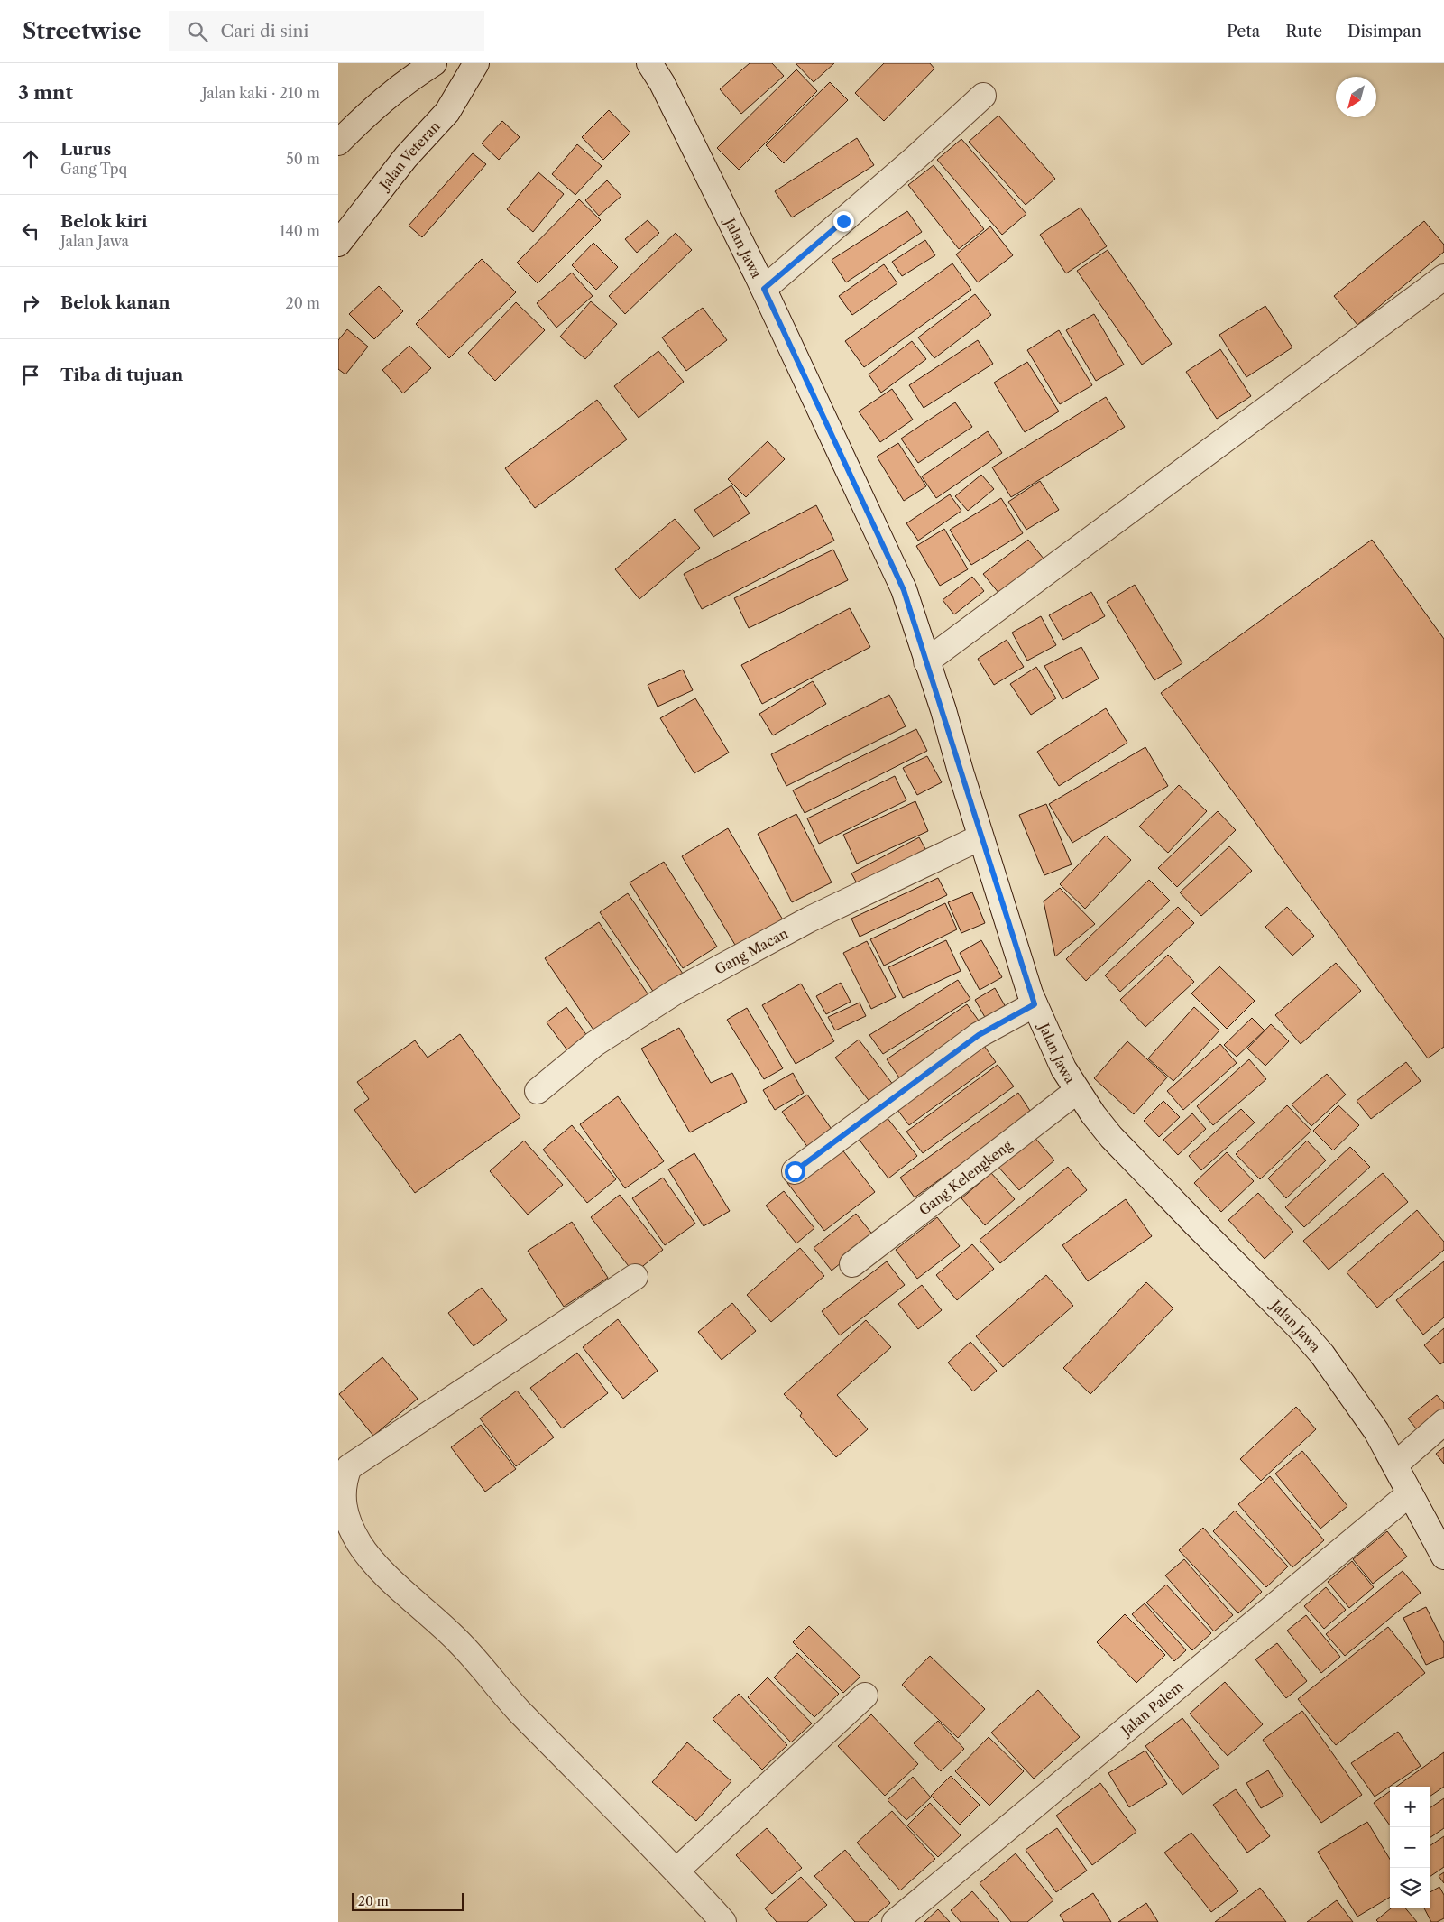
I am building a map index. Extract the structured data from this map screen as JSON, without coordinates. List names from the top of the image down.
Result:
{
  "streets": {
    "street": [
      "Jalan Veteran",
      "Jalan Jawa",
      "Gang Macan",
      "Gang Kelengkeng",
      "Jalan Palem"
    ]
  },
  "crossings": [
    ["Jalan Jawa", "Gang Macan"],
    ["Jalan Jawa", "Gang Kelengkeng"],
    ["Jalan Jawa", "Jalan Palem"]
  ],
  "scale_bar": "20 m",
  "north": "bottom left",
  "page": {
    "header": "Streetwise",
    "search": "Cari di sini",
    "nav": ["Peta", "Rute", "Disimpan"],
    "heading": ["3 mnt", "Jalan kaki · 210 m"],
    "list": [
      ["Lurus", "Gang Tpq", "50 m"],
      ["Belok kiri", "Jalan Jawa", "140 m"],
      ["Belok kanan", "20 m"],
      "Tiba di tujuan"
    ],
    "map_buttons": ["+", "−"],
    "scale": "20 m"
  }
}
